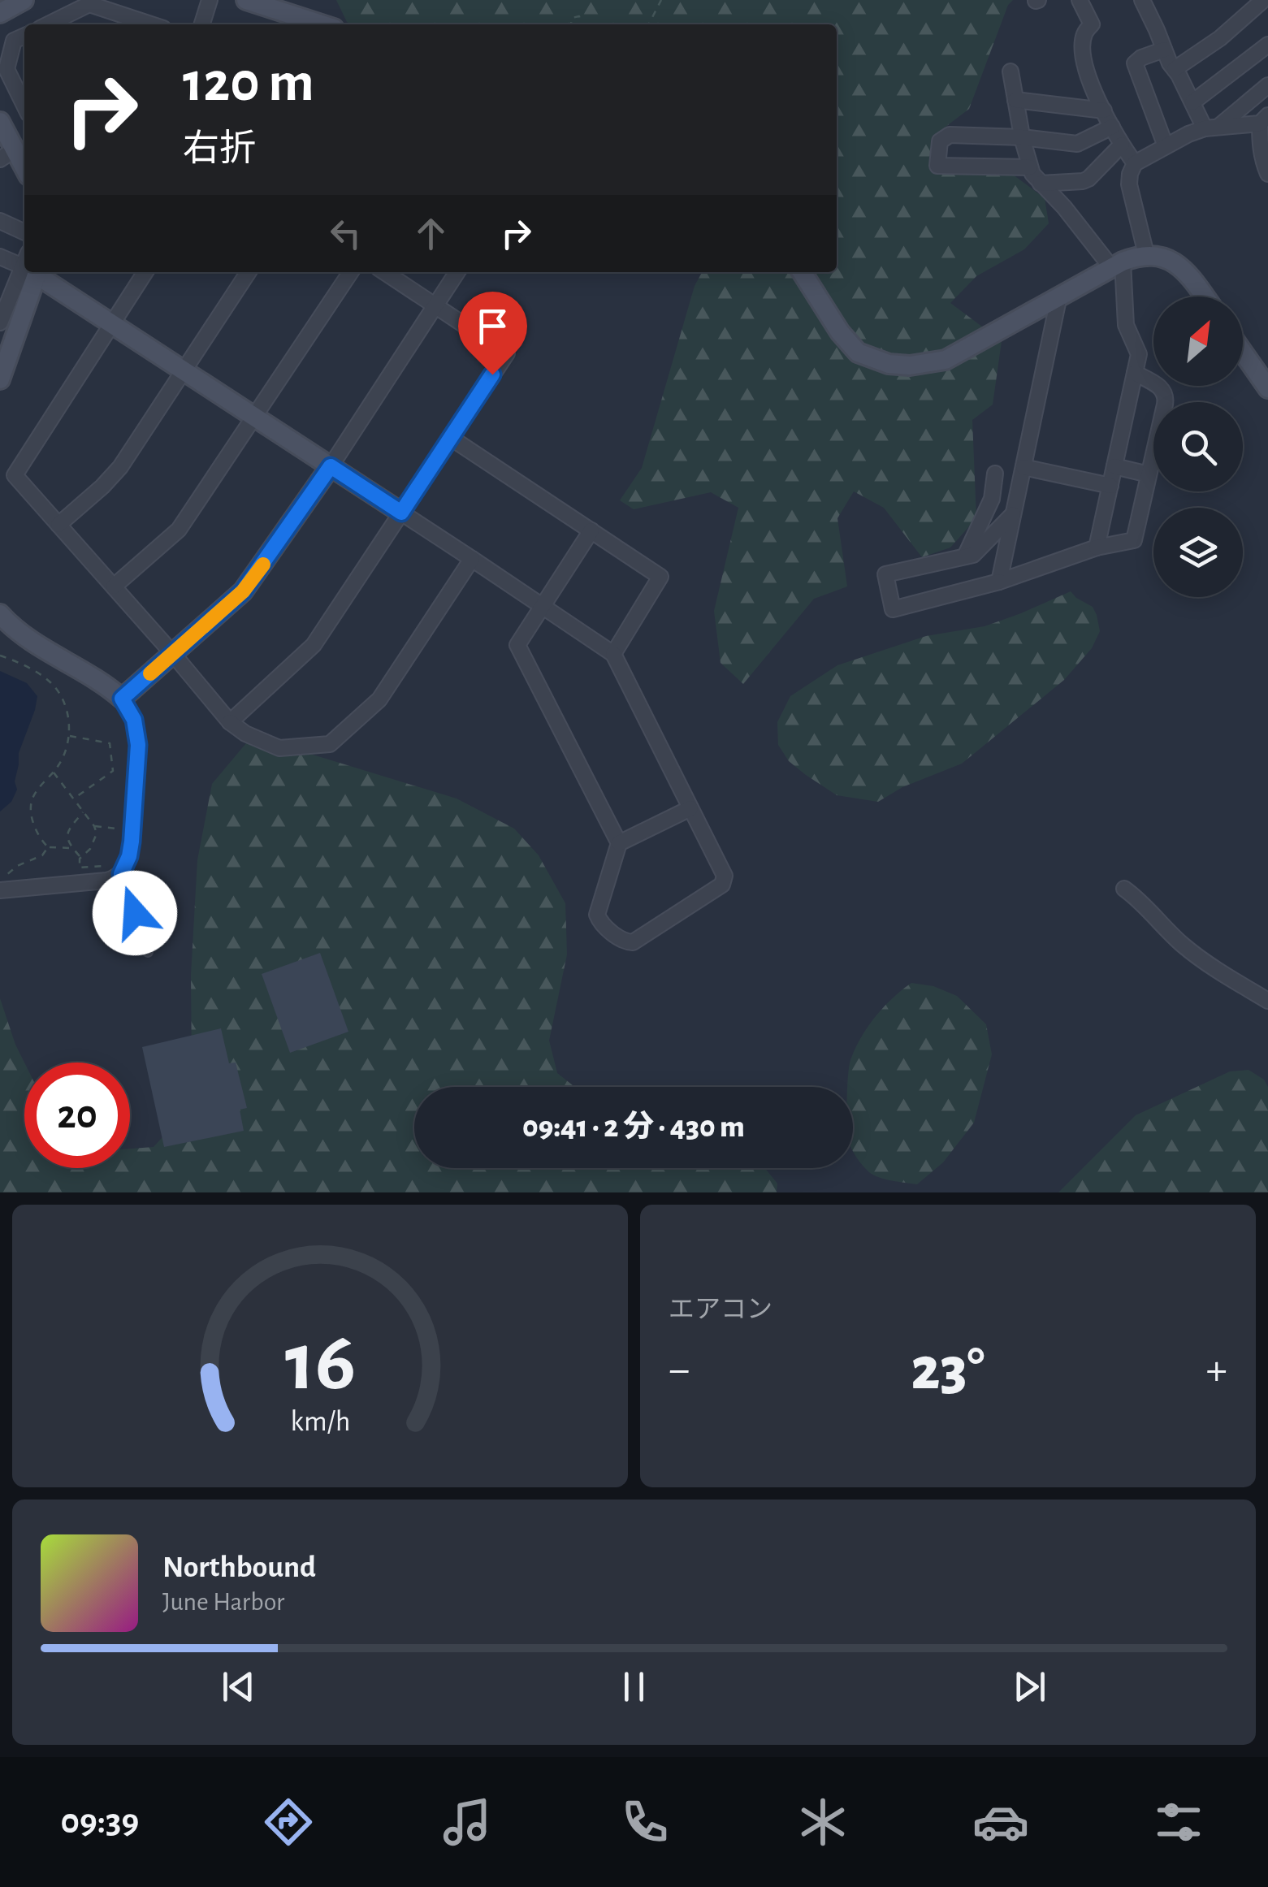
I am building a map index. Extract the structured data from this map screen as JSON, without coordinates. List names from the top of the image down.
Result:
{
  "north": "top right",
  "page": {
    "turn": ["120 m", "右折"],
    "limit": "20",
    "trip": "09:41 · 2 分 · 430 m",
    "tile": "エアコン",
    "heat": ["−", "23°", "+"],
    "song": ["Northbound", "June Harbor"],
    "tabs": "09:39",
    "gauge": ["16", "km/h"]
  }
}
